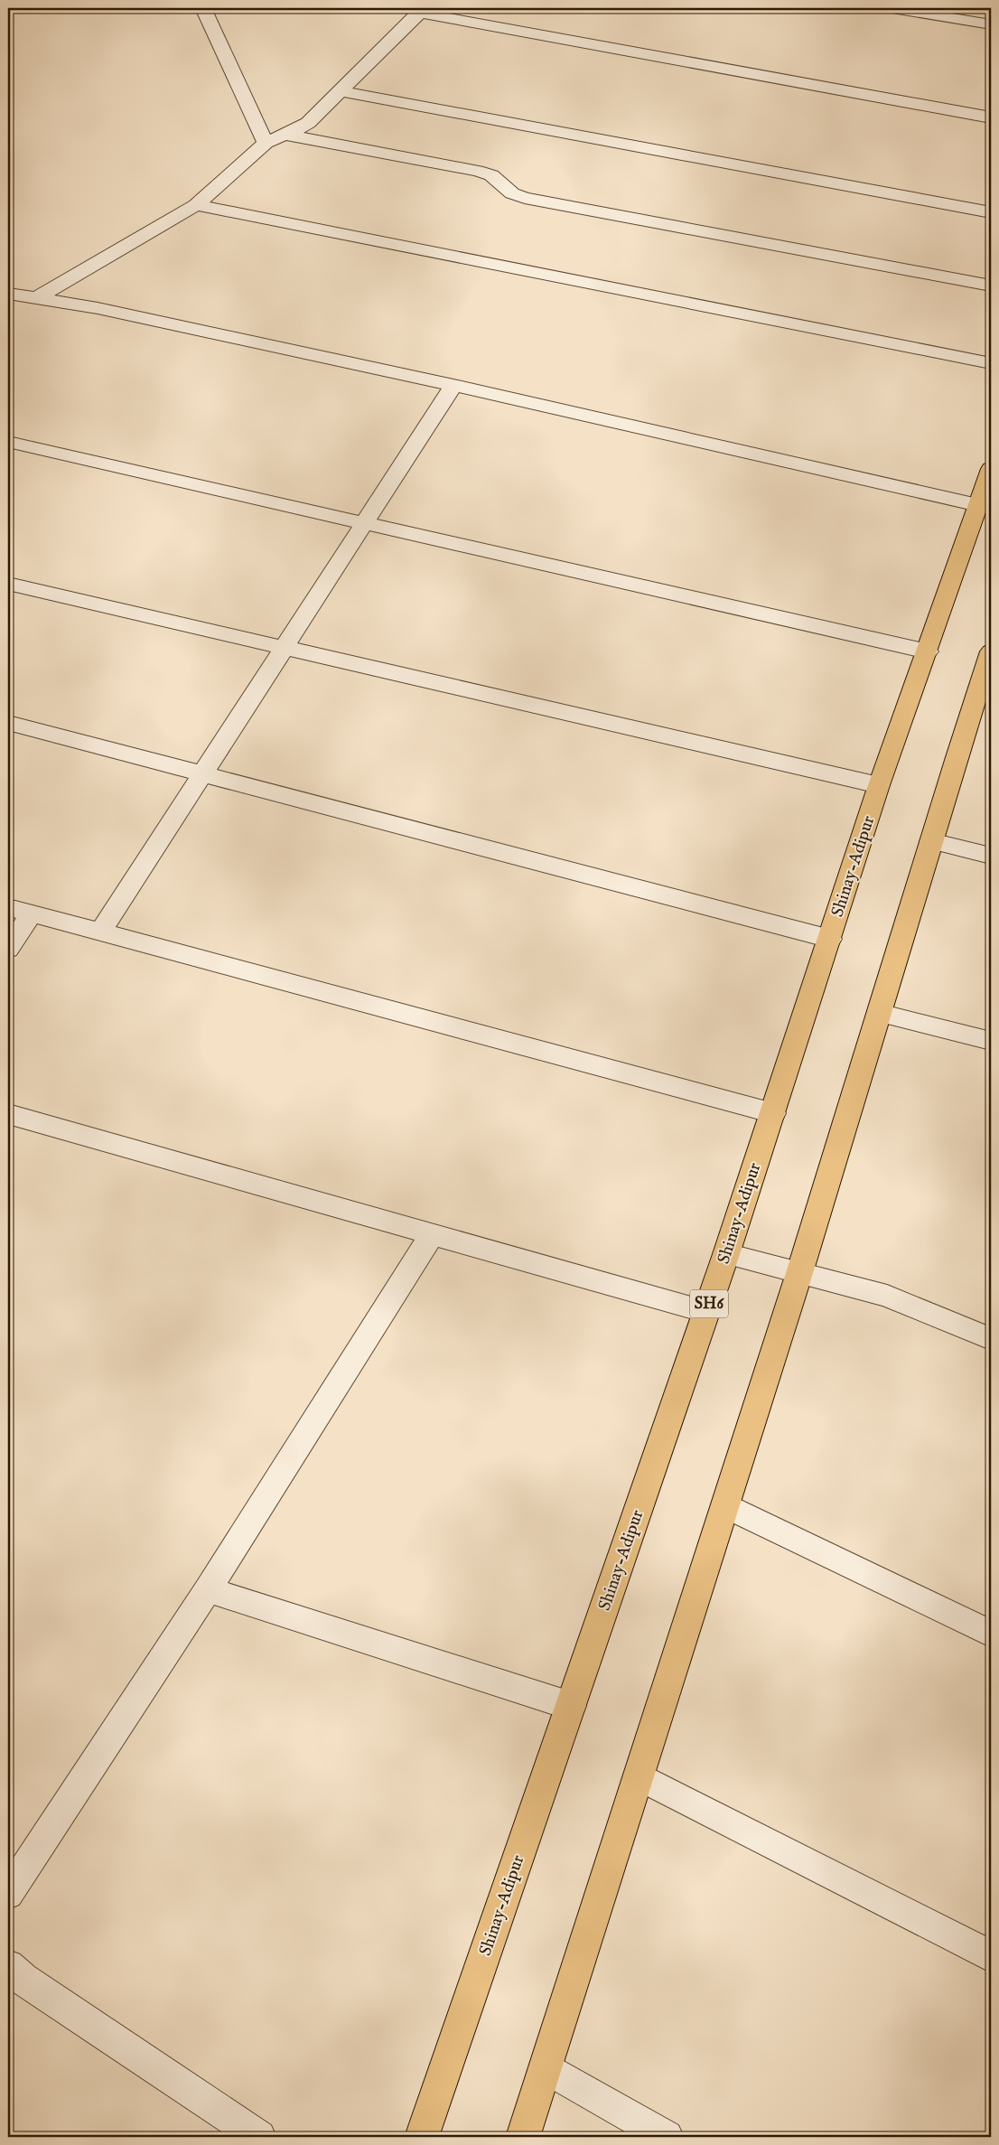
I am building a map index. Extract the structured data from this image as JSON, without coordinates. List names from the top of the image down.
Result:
{
  "streets": {
    "main road": ["Shinay-Adipur", "SH6"]
  }
}
